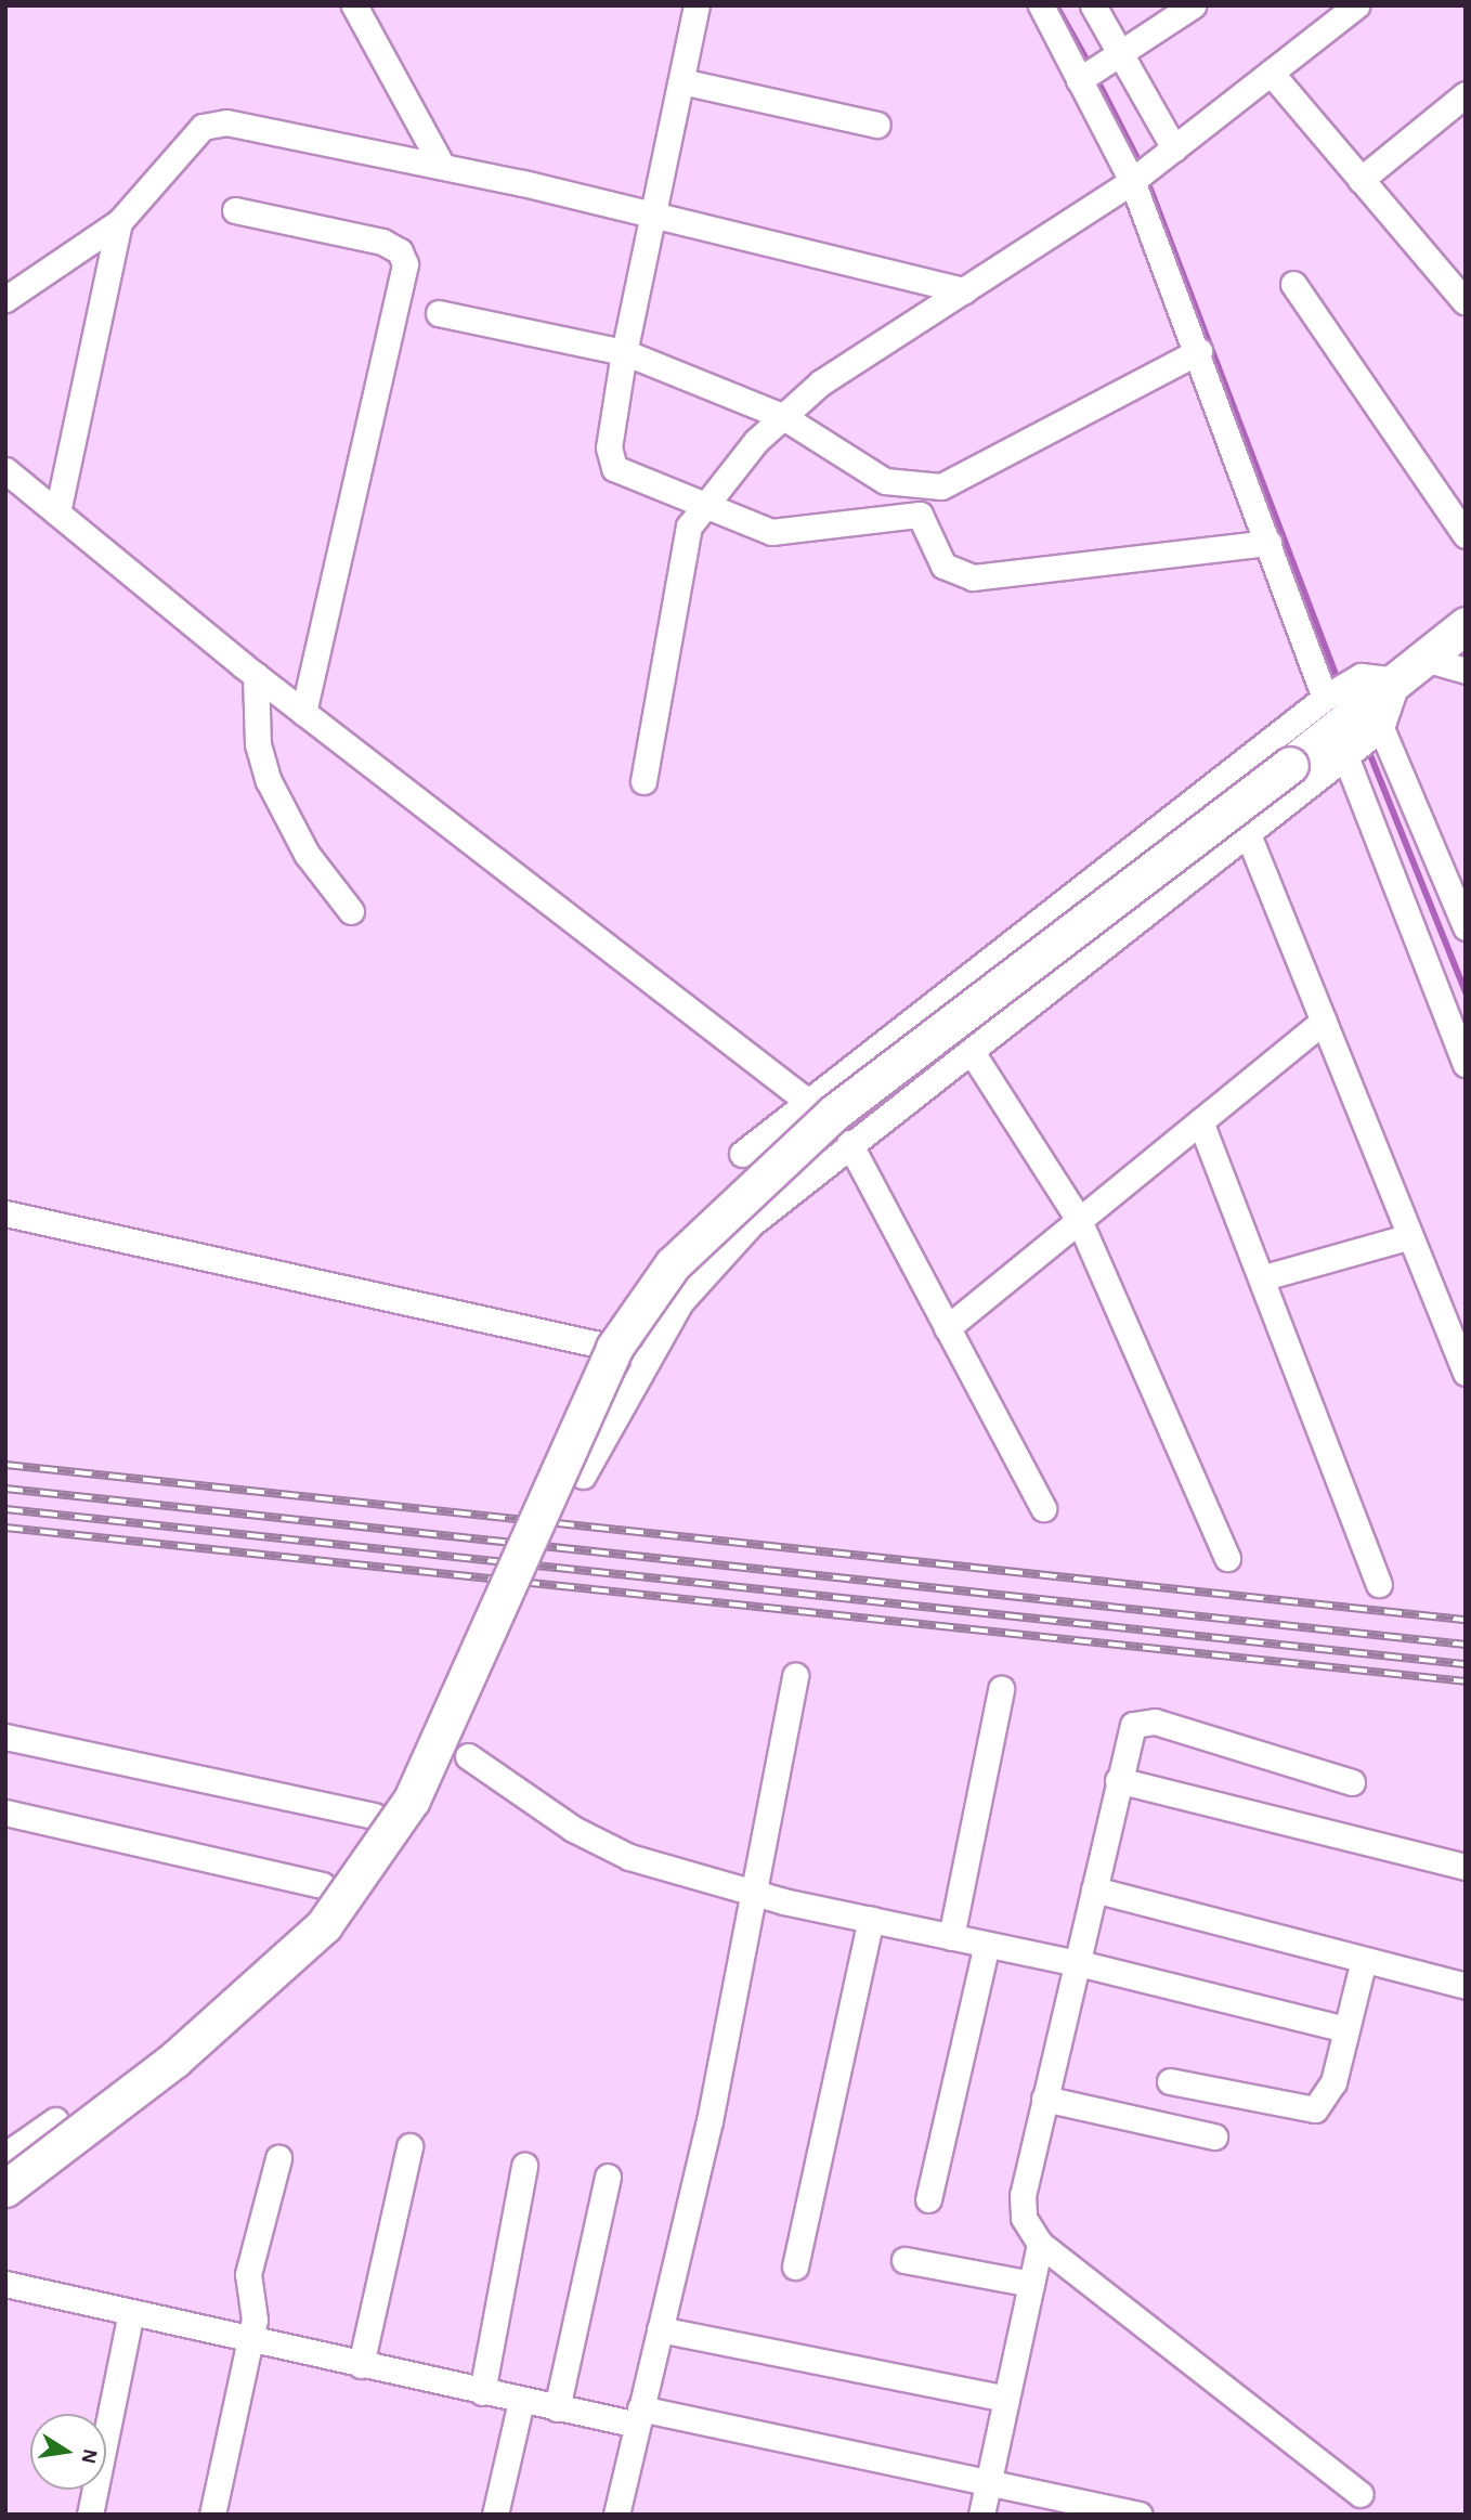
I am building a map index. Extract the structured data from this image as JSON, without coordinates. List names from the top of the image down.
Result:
{
  "north": "right"
}
